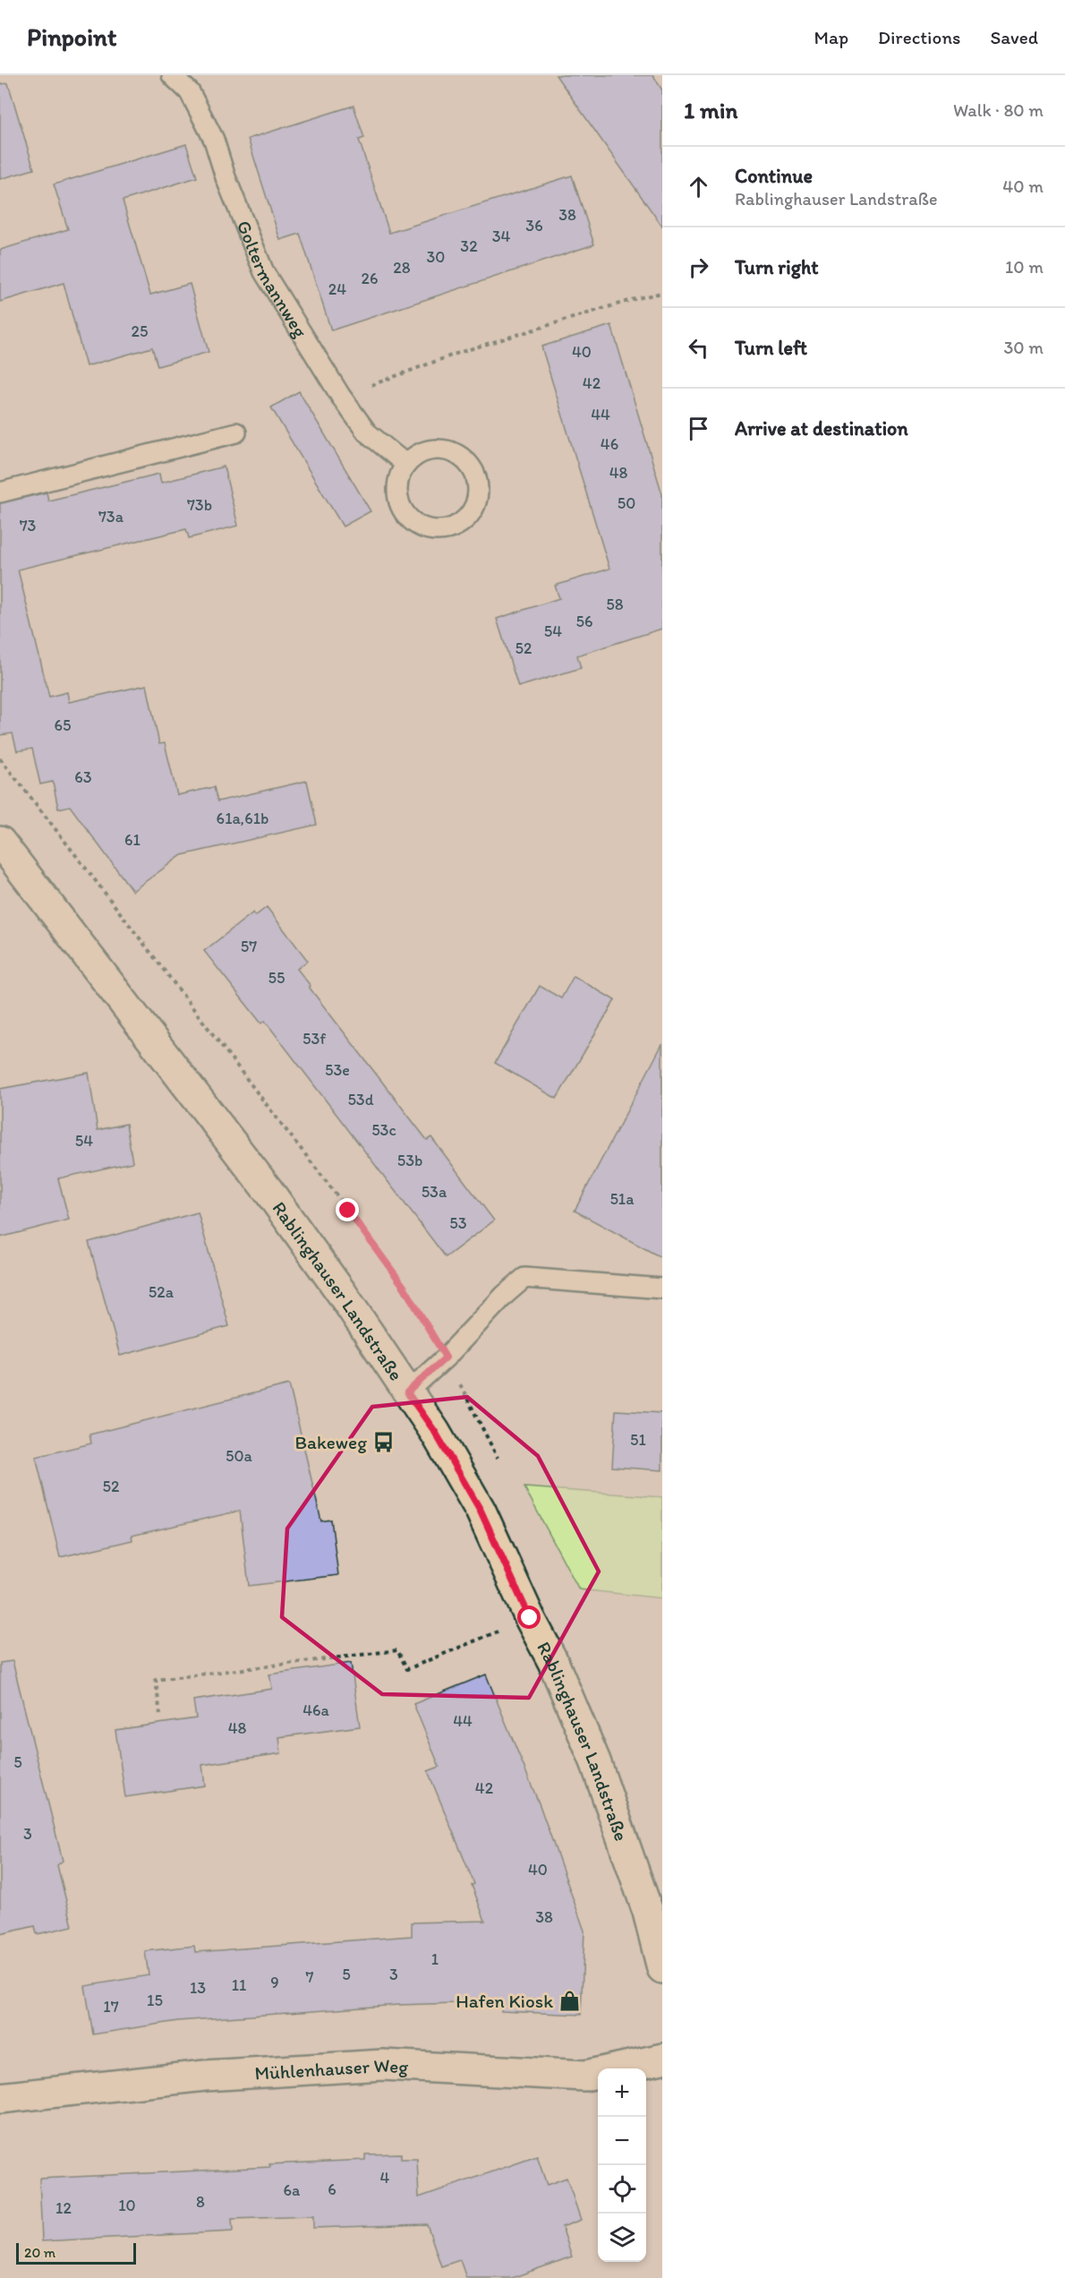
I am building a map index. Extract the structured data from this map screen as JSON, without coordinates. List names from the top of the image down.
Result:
{
  "streets": {
    "street": ["Rablinghauser Landstraße", "Mühlenhauser Weg"],
    "lane": ["Goltermannweg"]
  },
  "places": {
    "bus stop": ["Bakeweg"],
    "shop": ["Hafen Kiosk"]
  },
  "house_numbers": [
    "38",
    "36",
    "34",
    "32",
    "30",
    "28",
    "26",
    "24",
    "25",
    "40",
    "42",
    "44",
    "46",
    "48",
    "50",
    "73b",
    "73a",
    "73",
    "58",
    "56",
    "54",
    "52",
    "65",
    "63",
    "61a,61b",
    "61",
    "57",
    "55",
    "53f",
    "53e",
    "53d",
    "53c",
    "54",
    "53b",
    "53a",
    "51a",
    "53",
    "52a",
    "51",
    "50a",
    "52",
    "46a",
    "44",
    "48",
    "5",
    "42",
    "3",
    "40",
    "38",
    "1",
    "5",
    "3",
    "7",
    "9",
    "11",
    "13",
    "15",
    "17",
    "4",
    "6",
    "6a",
    "8",
    "10",
    "12"
  ],
  "scale_bar": "20 m",
  "page": {
    "header": "Pinpoint",
    "nav": ["Map", "Directions", "Saved"],
    "heading": ["1 min", "Walk · 80 m"],
    "list": [
      ["Continue", "Rablinghauser Landstraße", "40 m"],
      ["Turn right", "10 m"],
      ["Turn left", "30 m"],
      "Arrive at destination"
    ],
    "map_buttons": ["+", "−"],
    "scale": "20 m"
  }
}
